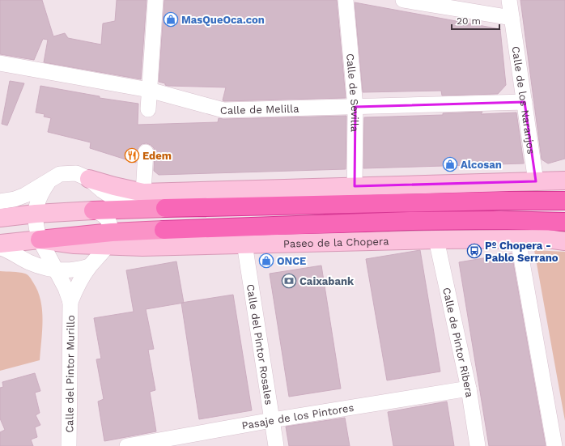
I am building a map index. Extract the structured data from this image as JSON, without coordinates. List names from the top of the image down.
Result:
{
  "streets": {
    "main road": ["Paseo de la Chopera"],
    "street": [
      "Calle de Sevilla",
      "Calle de los Naranjos",
      "Calle de Melilla",
      "Calle de Pintor Ribera",
      "Calle del Pintor Rosales",
      "Calle del Pintor Murillo",
      "Pasaje de los Pintores"
    ]
  },
  "crossings": [
    ["Calle de Sevilla", "Calle de Melilla"],
    ["Calle de los Naranjos", "Calle de Melilla"],
    ["Paseo de la Chopera", "Calle de Pintor Ribera"],
    ["Paseo de la Chopera", "Calle del Pintor Rosales"],
    ["Calle de Pintor Ribera", "Pasaje de los Pintores"],
    ["Calle del Pintor Rosales", "Pasaje de los Pintores"]
  ],
  "places": {
    "shop": ["MasQueOca.con", "Alcosan", "ONCE"],
    "restaurant": ["Edem"],
    "bus stop": ["Pº Chopera - Pablo Serrano"],
    "bank": ["Caixabank"]
  },
  "scale_bar": "20 m"
}
